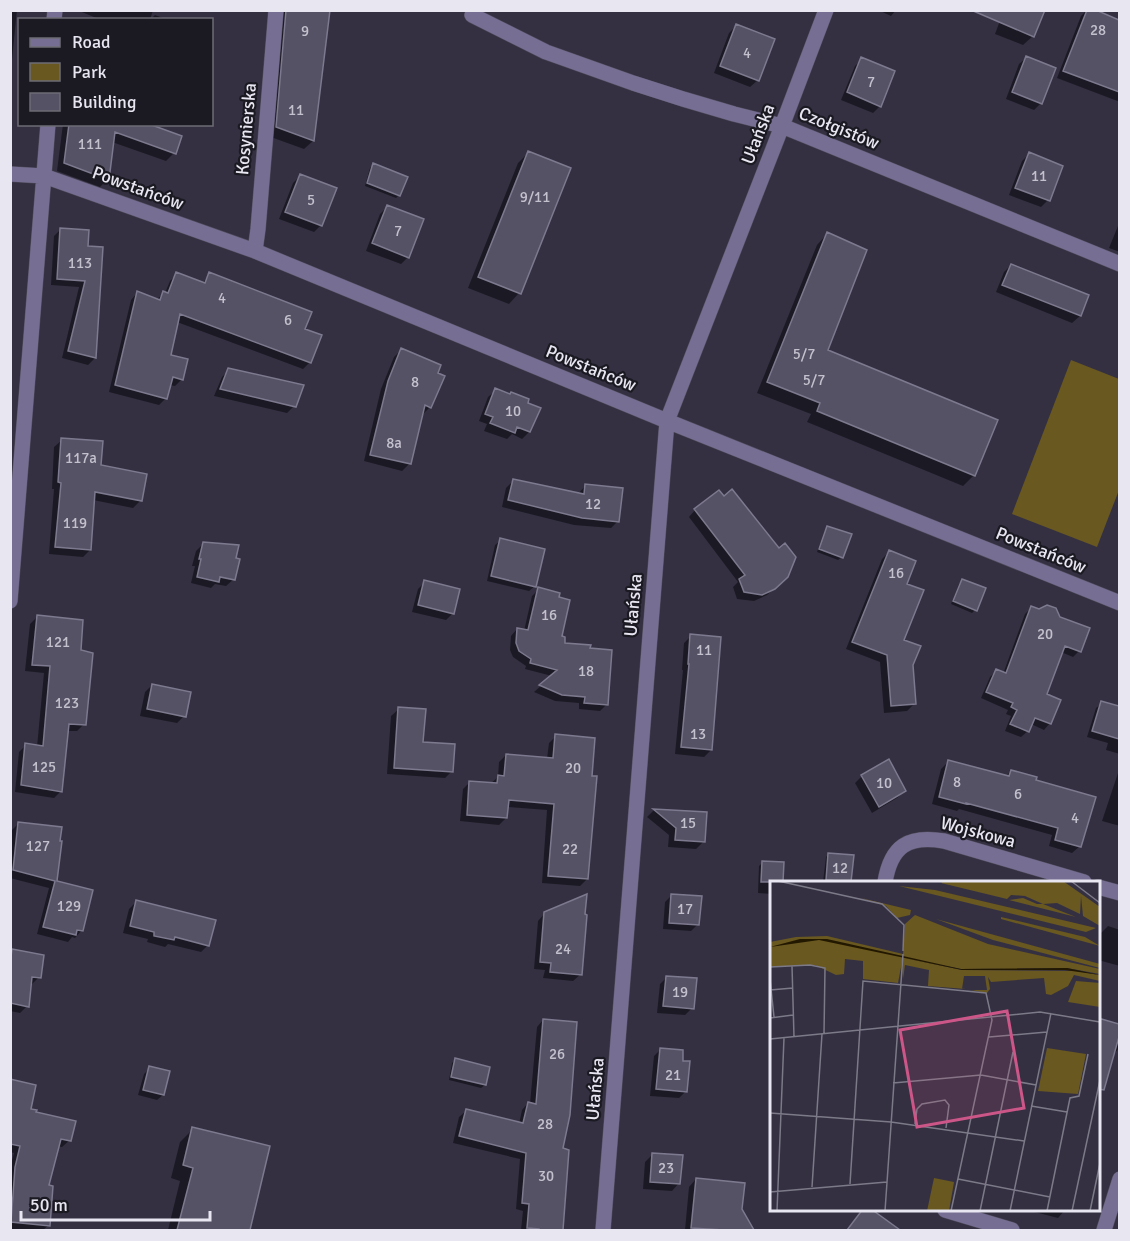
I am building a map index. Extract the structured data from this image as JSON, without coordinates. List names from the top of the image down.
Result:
{
  "streets": {
    "street": [
      "Czołgistów",
      "Kosynierska",
      "Ułańska",
      "Powstańców",
      "Wojskowa"
    ]
  },
  "crossings": [
    ["Czołgistów", "Ułańska"],
    ["Kosynierska", "Powstańców"],
    ["Ułańska", "Powstańców"]
  ],
  "house_numbers": [
    "28",
    "9",
    "4",
    "7",
    "11",
    "111",
    "11",
    "9/11",
    "5",
    "7",
    "113",
    "4",
    "6",
    "5/7",
    "5/7",
    "8",
    "10",
    "8a",
    "117a",
    "12",
    "119",
    "16",
    "16",
    "20",
    "121",
    "11",
    "18",
    "123",
    "13",
    "125",
    "20",
    "8",
    "10",
    "6",
    "4",
    "15",
    "127",
    "22",
    "12",
    "129",
    "17",
    "24",
    "19",
    "26",
    "21",
    "28",
    "23",
    "30"
  ],
  "legend": ["Road", "Park", "Building"],
  "scale_bar": "50 m"
}
